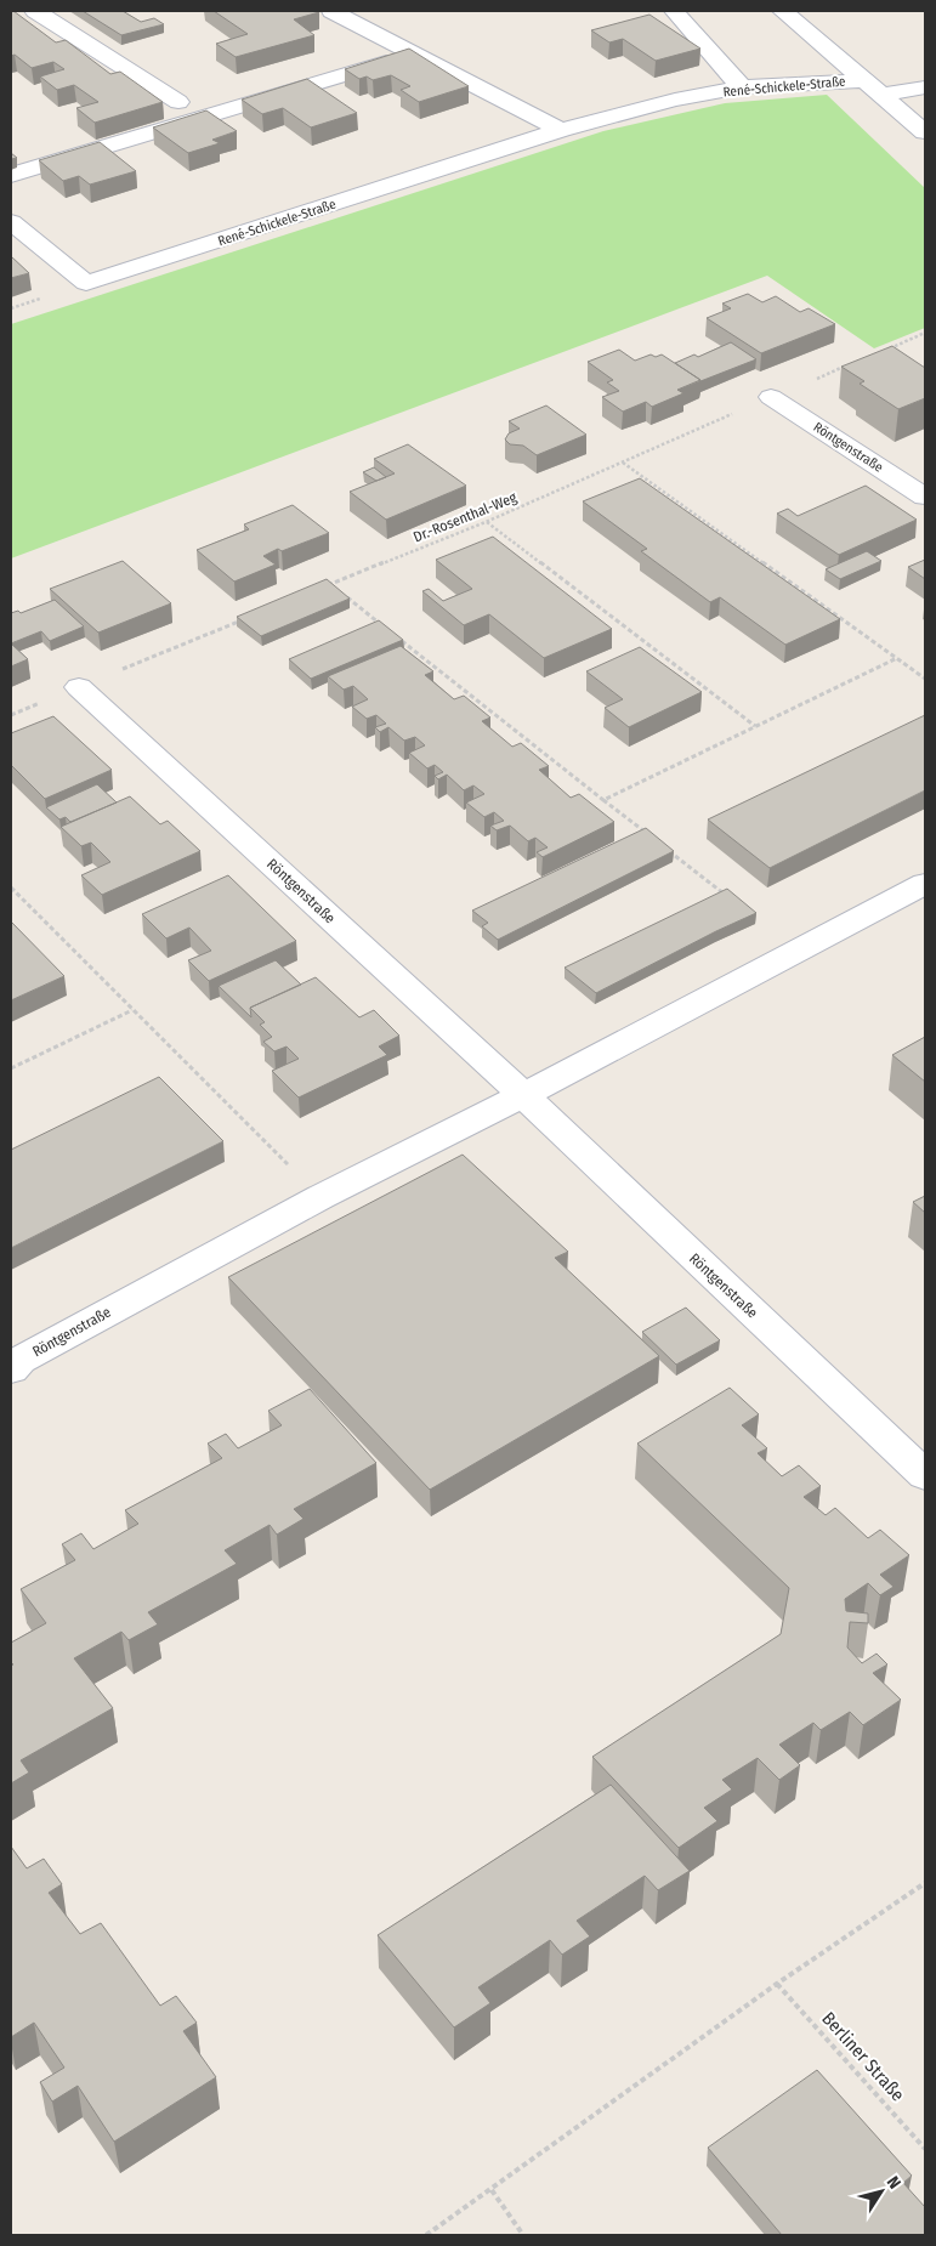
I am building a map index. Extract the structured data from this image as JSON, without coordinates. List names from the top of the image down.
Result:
{
  "streets": {
    "street": ["René-Schickele-Straße", "Röntgenstraße"],
    "path": ["Dr.-Rosenthal-Weg", "Berliner Straße"]
  },
  "crossings": [
    ["Röntgenstraße", "Dr.-Rosenthal-Weg"]
  ],
  "north": "top right"
}
